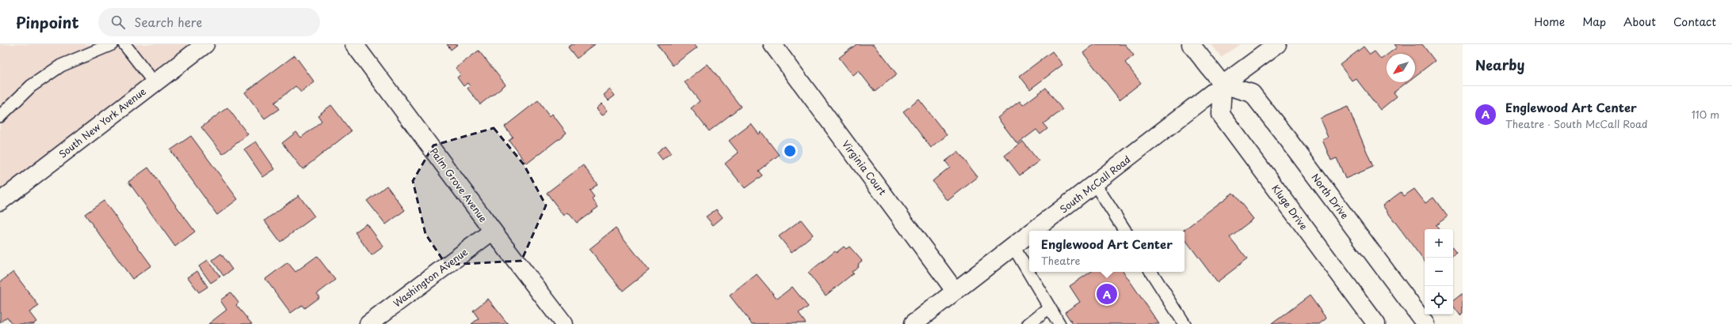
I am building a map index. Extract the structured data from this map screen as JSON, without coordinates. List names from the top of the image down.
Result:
{
  "streets": {
    "street": [
      "South New York Avenue",
      "Virginia Court",
      "South McCall Road",
      "Palm Grove Avenue",
      "North Drive",
      "Kluge Drive",
      "Washington Avenue"
    ]
  },
  "crossings": [
    ["Virginia Court", "South McCall Road"],
    ["South McCall Road", "North Drive"],
    ["South McCall Road", "Kluge Drive"],
    ["Palm Grove Avenue", "Washington Avenue"],
    ["North Drive", "Kluge Drive"]
  ],
  "north": "bottom left",
  "page": {
    "header": "Pinpoint",
    "search": "Search here",
    "nav": [
      "Home",
      "Map",
      "About",
      "Contact"
    ],
    "heading": "Nearby",
    "list": [
      {
        "mark": "A",
        "name": "Englewood Art Center",
        "note": "Theatre · South McCall Road",
        "value": "110 m"
      }
    ],
    "map_buttons": ["+", "−"],
    "popup": ["Englewood Art Center", "Theatre"],
    "pins": "A"
  }
}
